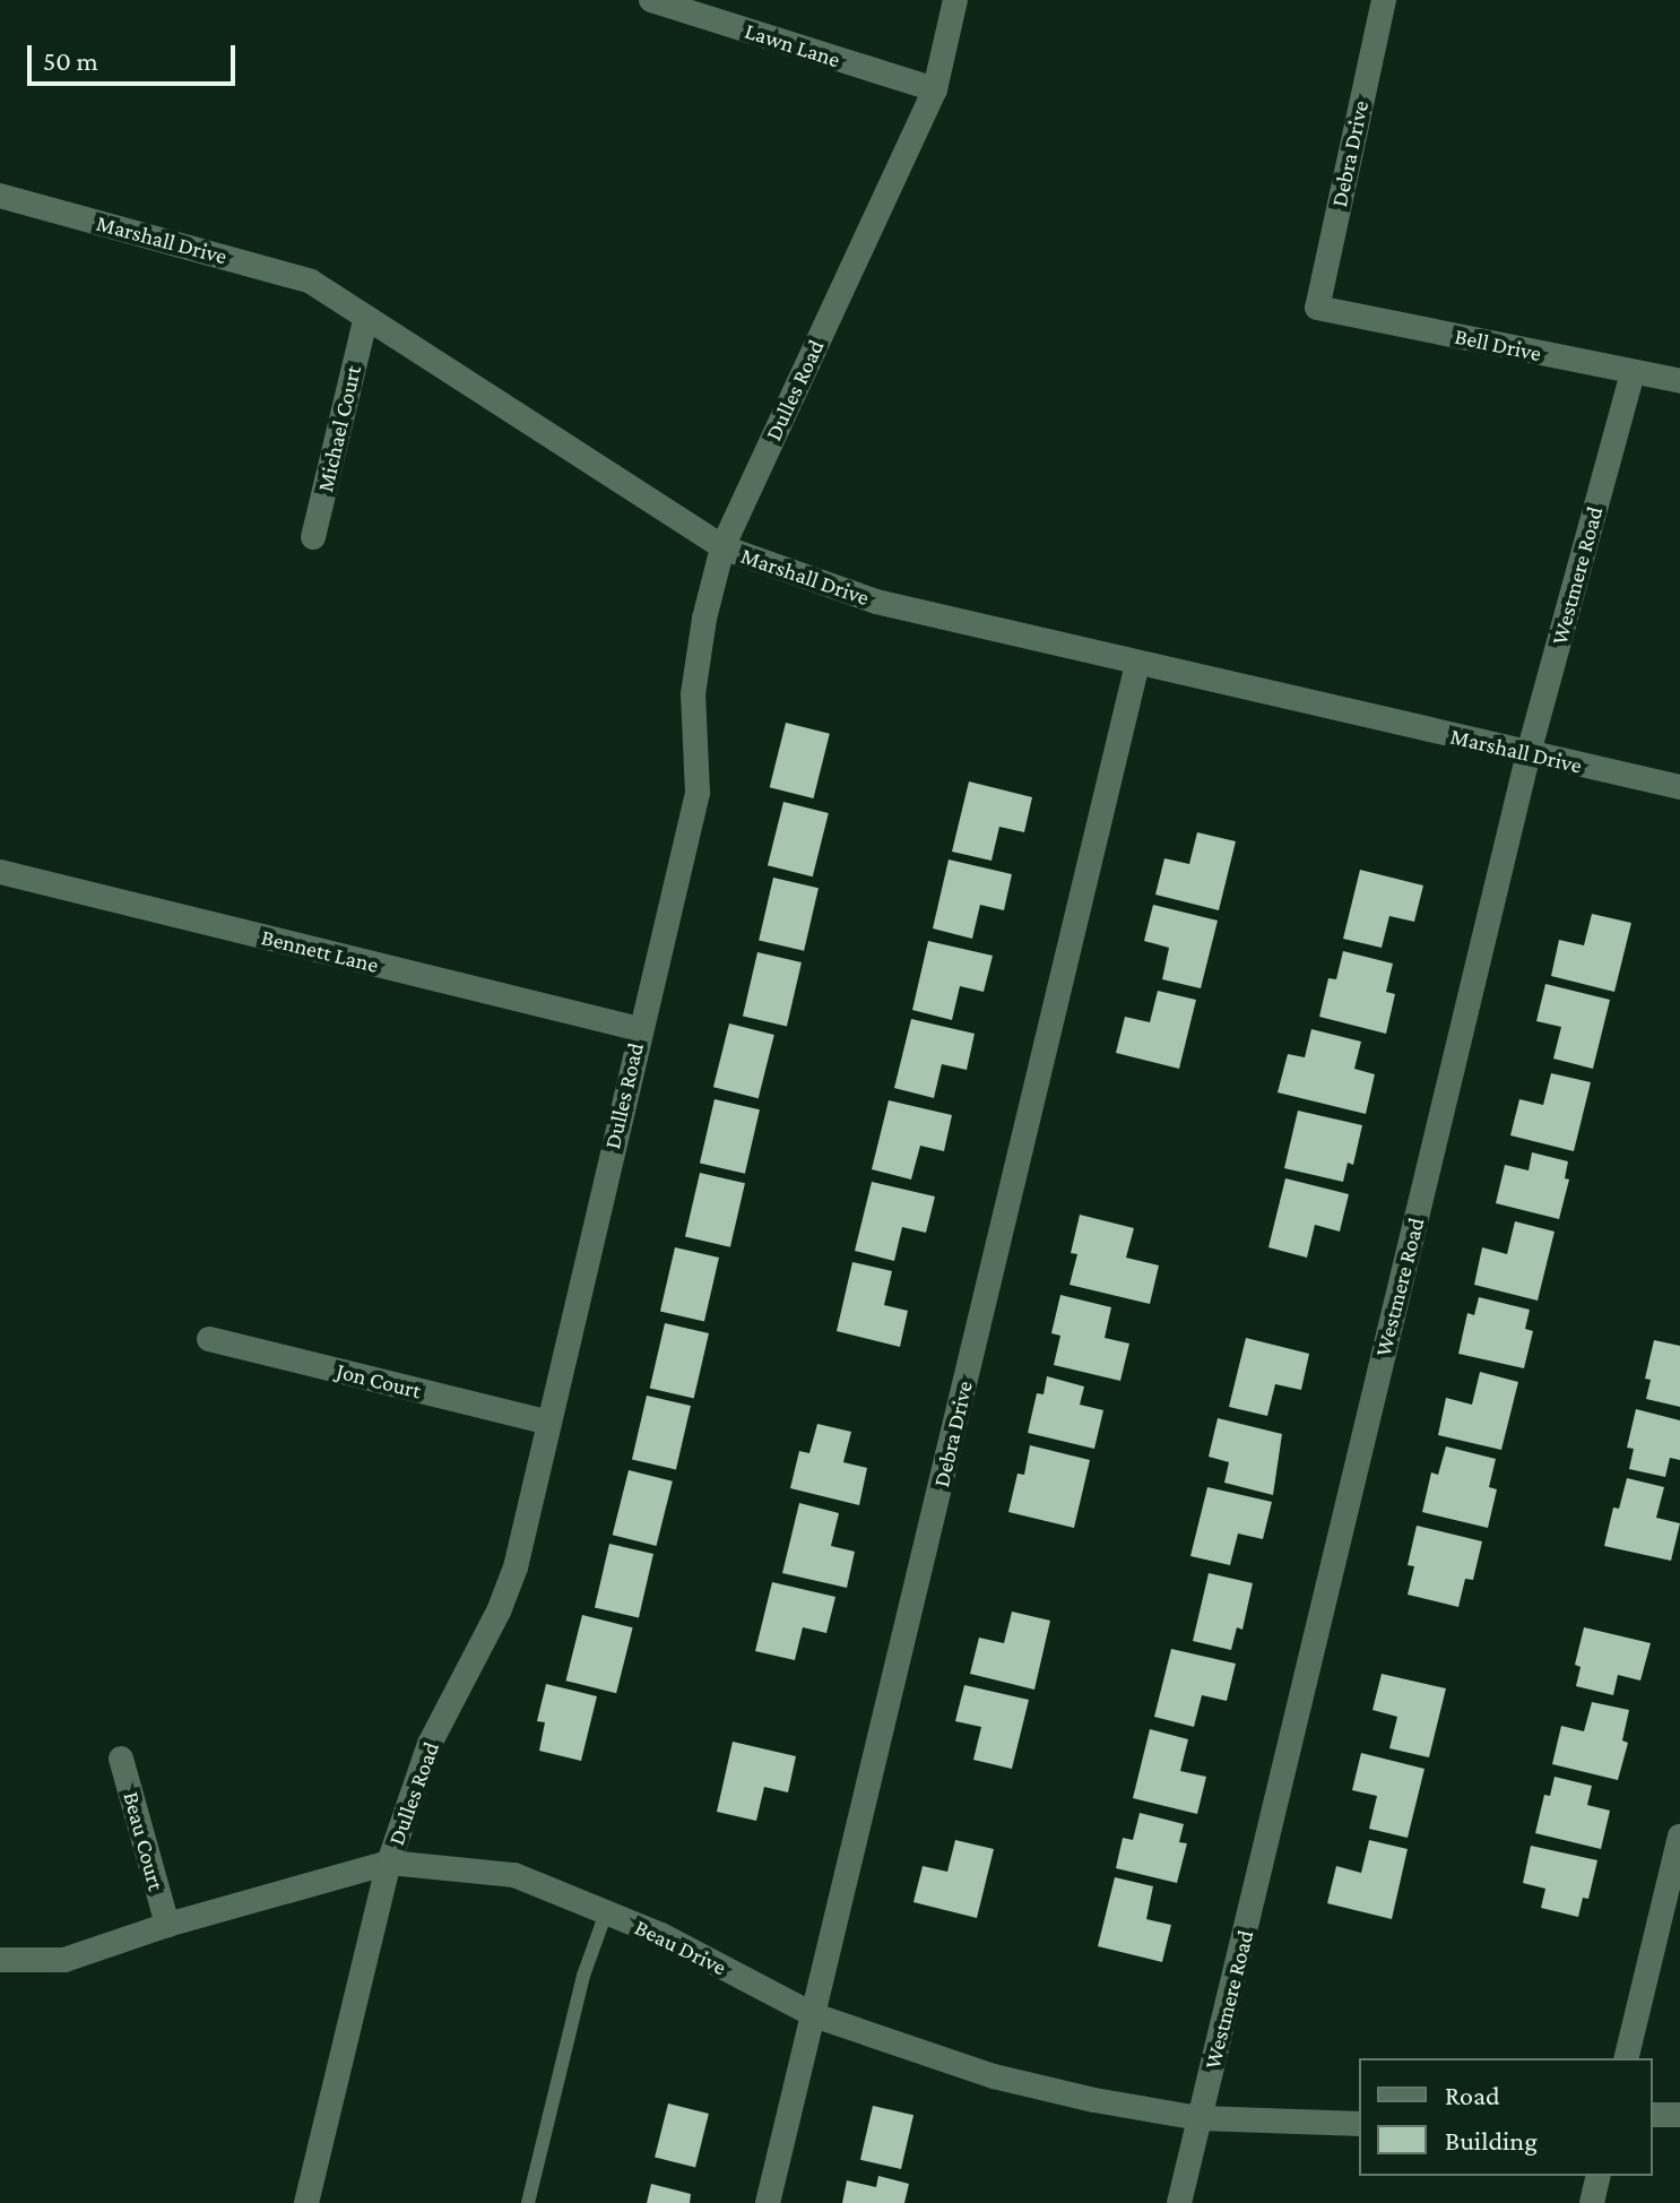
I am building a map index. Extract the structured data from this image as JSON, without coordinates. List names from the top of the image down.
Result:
{
  "streets": {
    "street": [
      "Lawn Lane",
      "Debra Drive",
      "Marshall Drive",
      "Bell Drive",
      "Dulles Road",
      "Michael Court",
      "Westmere Road",
      "Bennett Lane",
      "Jon Court",
      "Beau Court",
      "Beau Drive"
    ]
  },
  "crossings": [
    ["Lawn Lane", "Dulles Road"],
    ["Debra Drive", "Marshall Drive"],
    ["Debra Drive", "Bell Drive"],
    ["Debra Drive", "Beau Drive"],
    ["Marshall Drive", "Dulles Road"],
    ["Marshall Drive", "Michael Court"],
    ["Marshall Drive", "Westmere Road"],
    ["Bell Drive", "Westmere Road"],
    ["Dulles Road", "Bennett Lane"],
    ["Dulles Road", "Jon Court"],
    ["Dulles Road", "Beau Drive"],
    ["Westmere Road", "Beau Drive"],
    ["Beau Court", "Beau Drive"]
  ],
  "legend": ["Road", "Building"],
  "scale_bar": "50 m"
}
